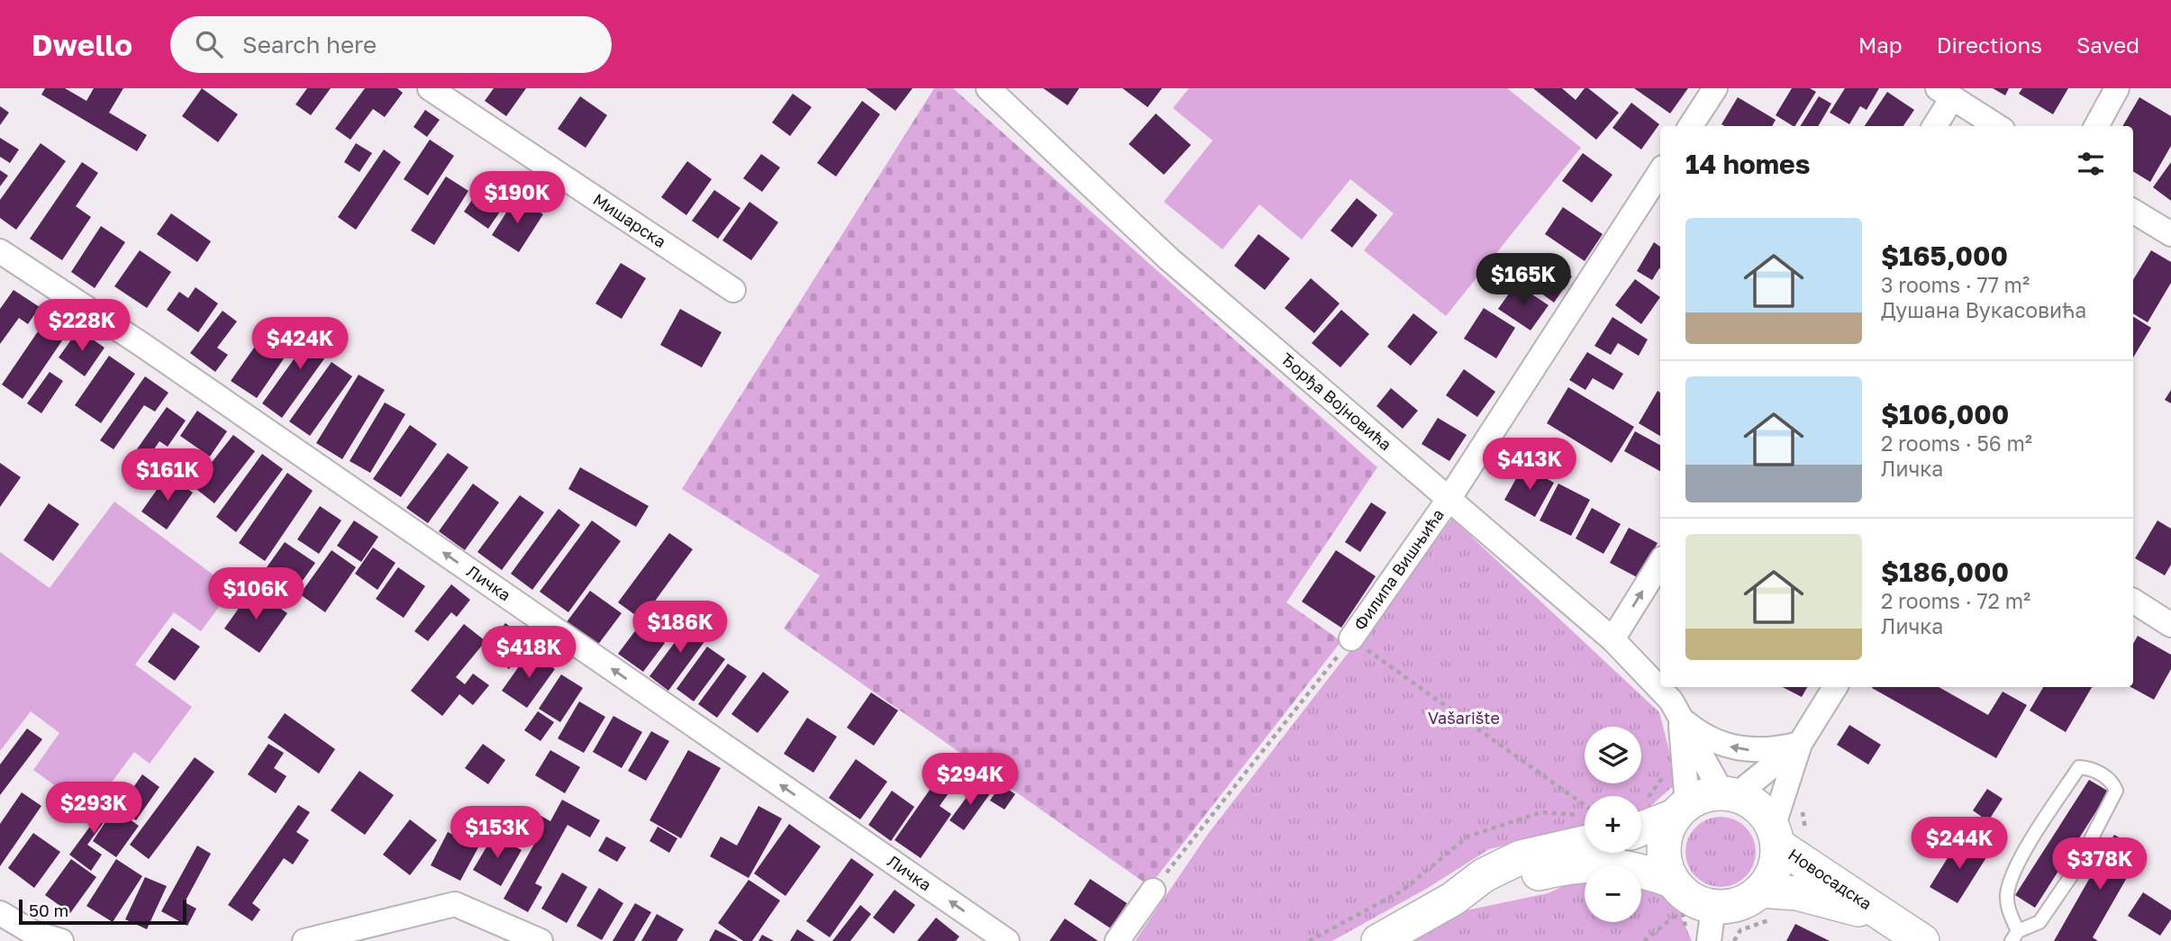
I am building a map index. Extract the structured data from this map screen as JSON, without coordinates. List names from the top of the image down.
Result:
{
  "streets": {
    "main road": ["Новосадска"],
    "street": [
      "Мишарска",
      "Ђорђа Војновића",
      "Филипа Вишњића",
      "Личка"
    ]
  },
  "crossings": [
    ["Ђорђа Војновића", "Филипа Вишњића"],
    ["Ђорђа Војновића", "Новосадска"]
  ],
  "one_way": ["Личка"],
  "parks": ["Vašarište"],
  "scale_bar": "50 m",
  "page": {
    "header": "Dwello",
    "search": "Search here",
    "nav": ["Map", "Directions", "Saved"],
    "heading": "14 homes",
    "price": [
      "$190K",
      "$165K",
      "$228K",
      "$424K",
      "$413K",
      "$161K",
      "$106K",
      "$186K",
      "$418K",
      "$294K",
      "$293K",
      "$153K",
      "$244K",
      "$378K"
    ],
    "list": [
      {
        "name": "$165,000",
        "note": "3 rooms · 77 m² · Душана Вукасовића"
      },
      {
        "name": "$106,000",
        "note": "2 rooms · 56 m² · Личка"
      },
      {
        "name": "$186,000",
        "note": "2 rooms · 72 m² · Личка"
      }
    ],
    "map_buttons": ["+", "−"],
    "scale": "50 m"
  }
}
